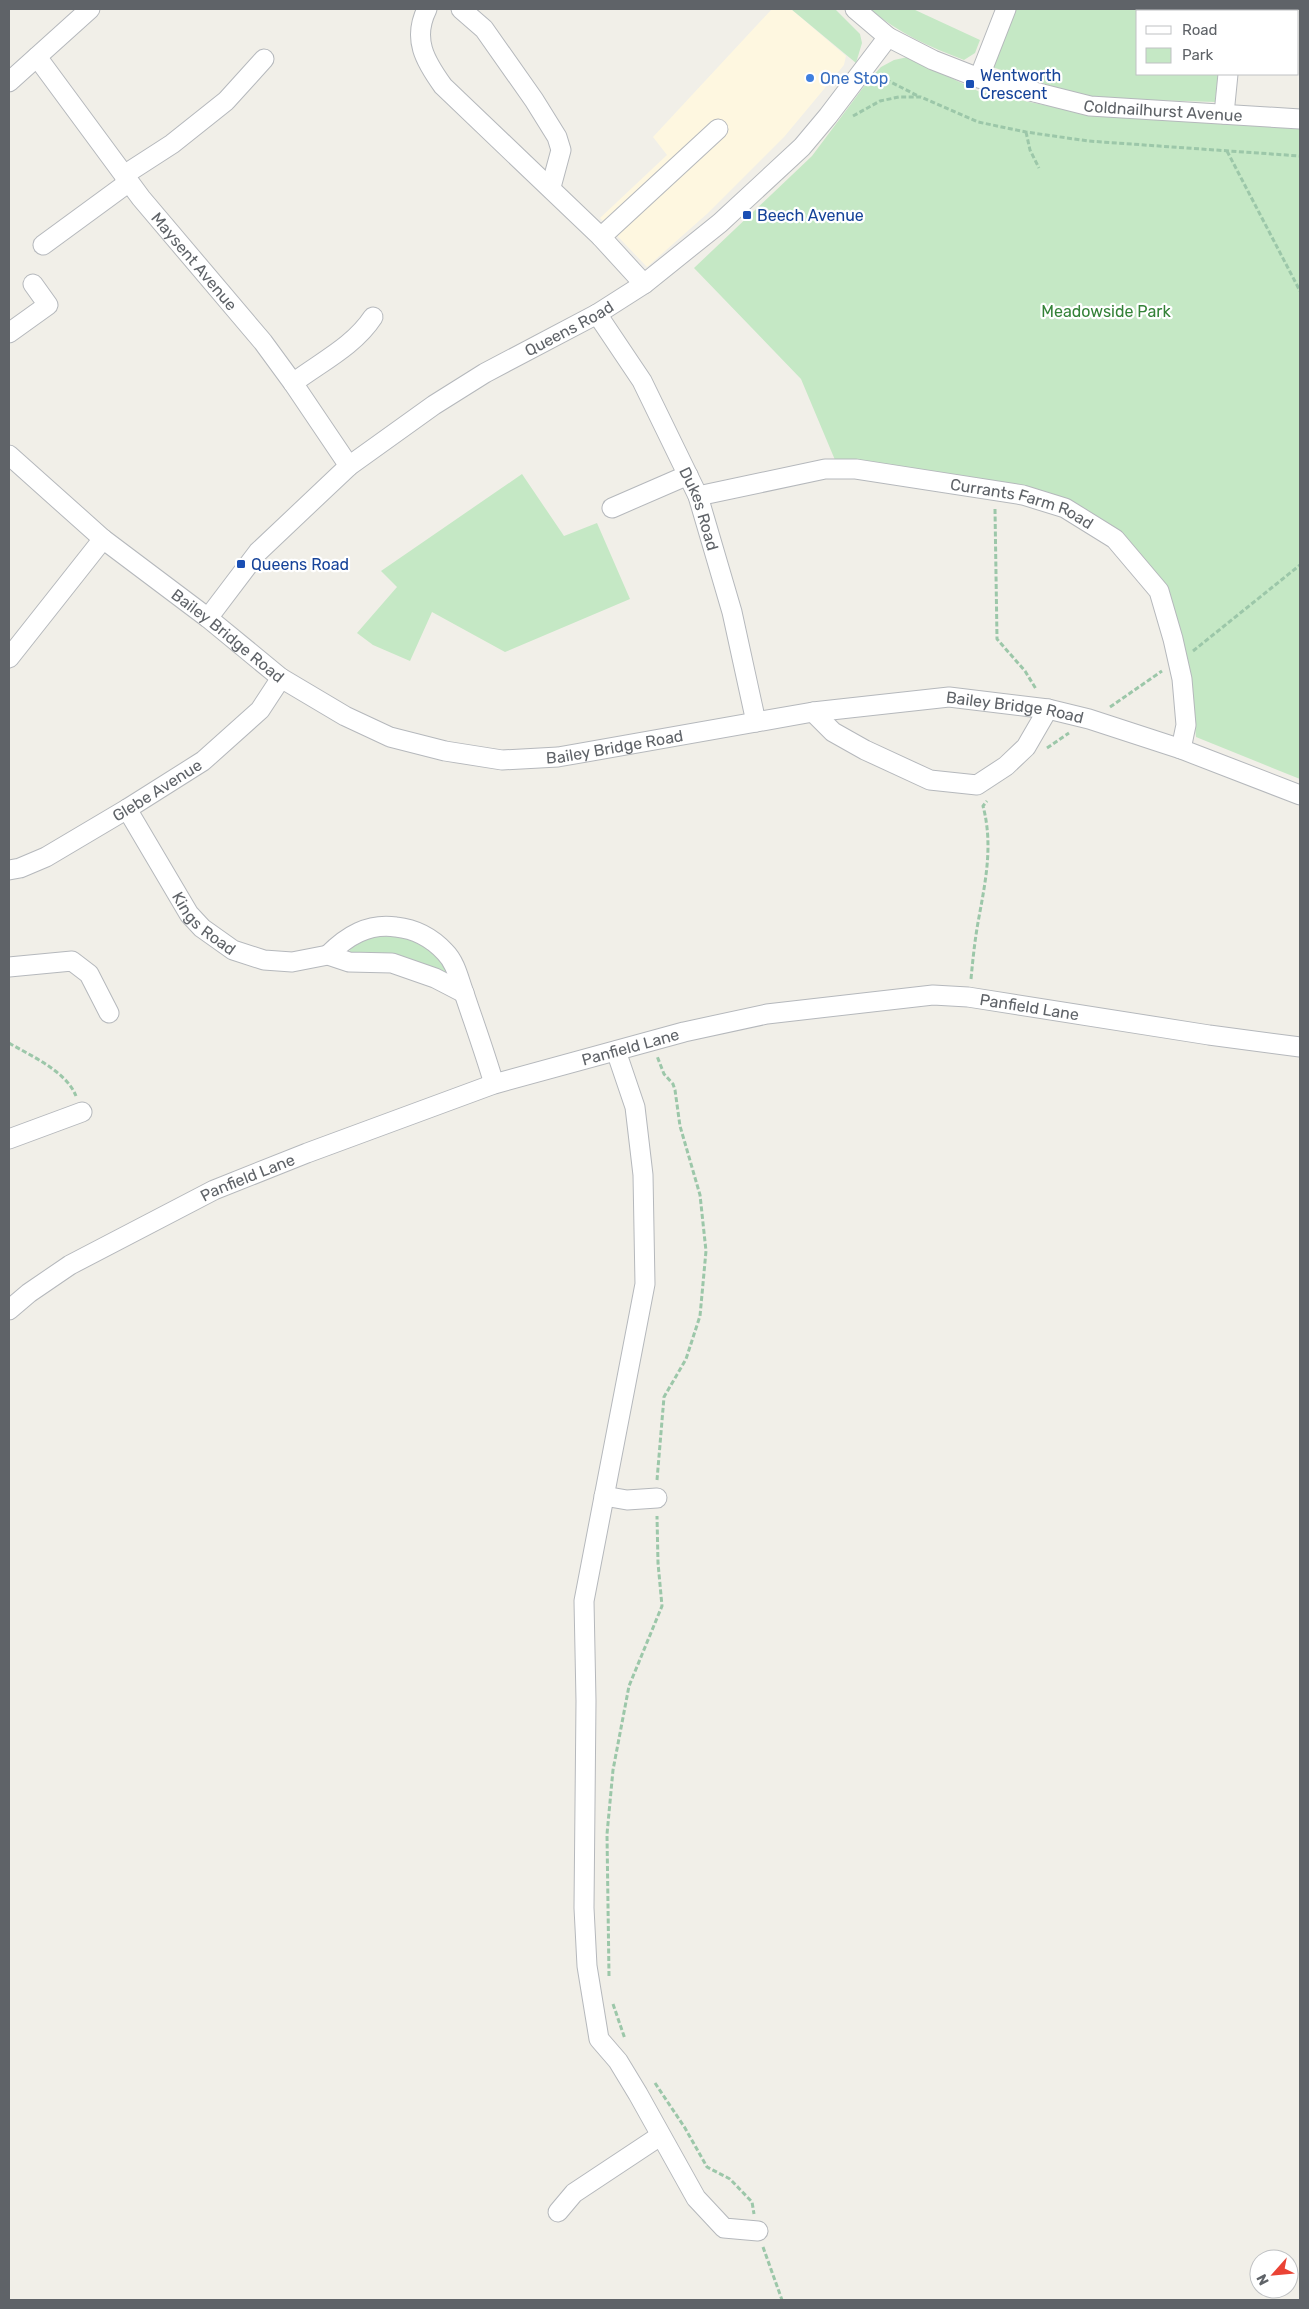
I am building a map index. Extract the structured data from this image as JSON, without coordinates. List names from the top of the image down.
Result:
{
  "streets": {
    "street": [
      "Coldnailhurst Avenue",
      "Maysent Avenue",
      "Queens Road",
      "Currants Farm Road",
      "Dukes Road",
      "Bailey Bridge Road",
      "Glebe Avenue",
      "Kings Road",
      "Panfield Lane"
    ]
  },
  "crossings": [
    ["Coldnailhurst Avenue", "Queens Road"],
    ["Maysent Avenue", "Queens Road"],
    ["Queens Road", "Dukes Road"],
    ["Queens Road", "Bailey Bridge Road"],
    ["Currants Farm Road", "Dukes Road"],
    ["Currants Farm Road", "Bailey Bridge Road"],
    ["Dukes Road", "Bailey Bridge Road"],
    ["Bailey Bridge Road", "Glebe Avenue"],
    ["Glebe Avenue", "Kings Road"]
  ],
  "parks": ["Meadowside Park"],
  "places": {
    "other": ["One Stop"],
    "transit": ["Wentworth Crescent", "Beech Avenue", "Queens Road"]
  },
  "legend": ["Road", "Park"],
  "north": "bottom left"
}
